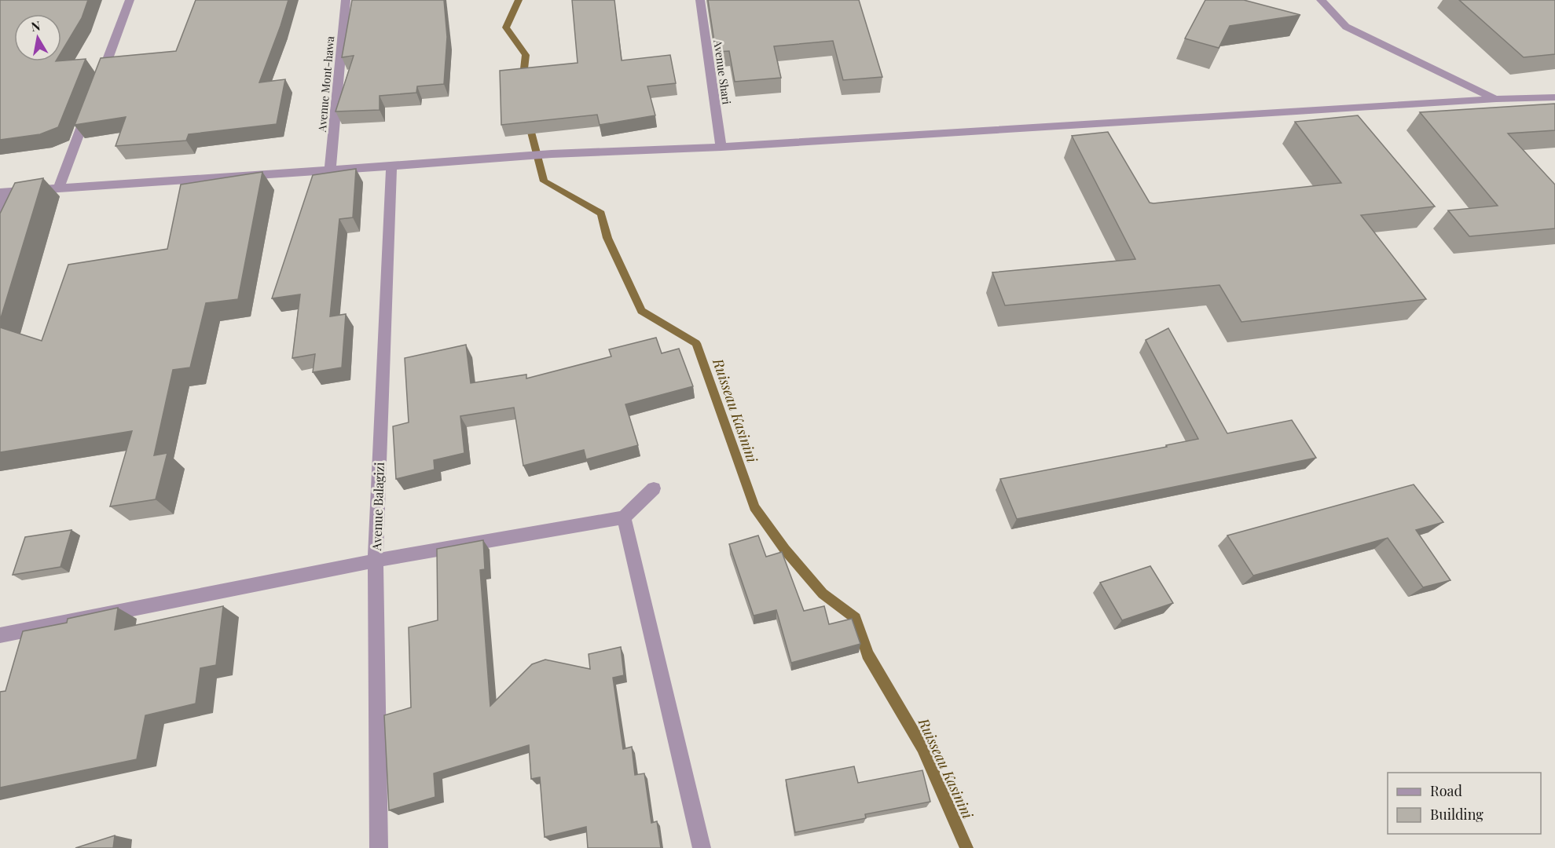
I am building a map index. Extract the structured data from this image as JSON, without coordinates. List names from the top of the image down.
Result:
{
  "streets": {
    "street": ["Avenue Shari", "Avenue Mont-hawa", "Avenue Balagizi"]
  },
  "water": ["Ruisseau Kasinini"],
  "legend": ["Road", "Building"],
  "north": "top"
}
